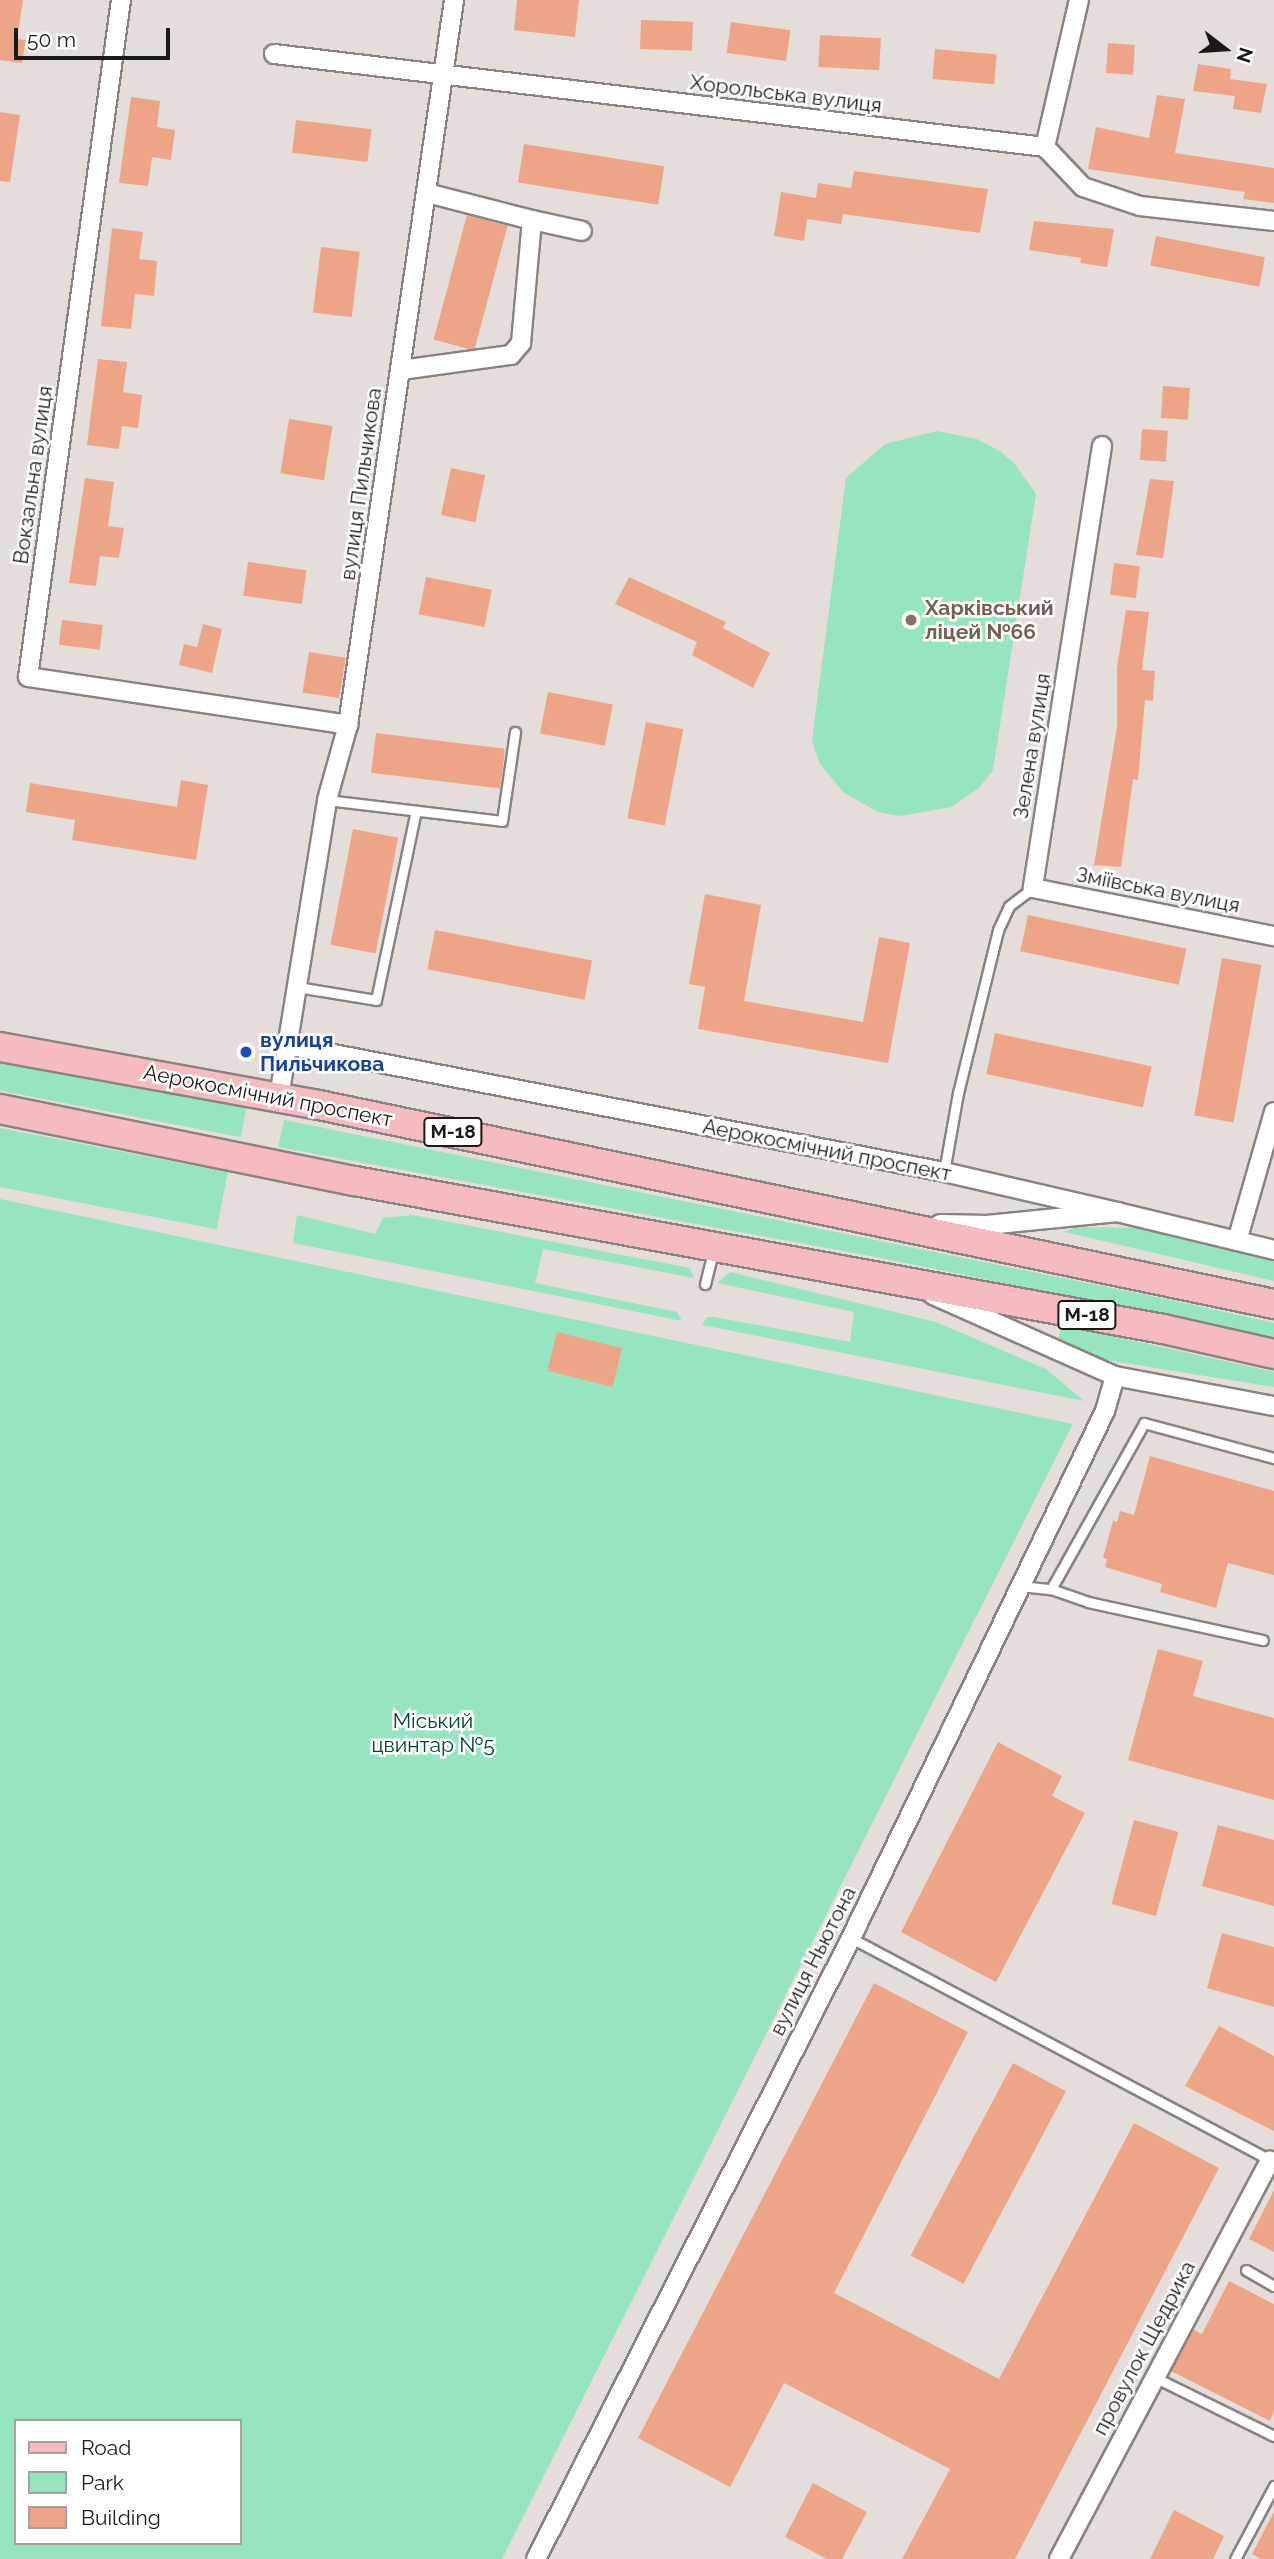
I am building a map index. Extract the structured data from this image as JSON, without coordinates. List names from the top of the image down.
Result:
{
  "streets": {
    "main road": ["Аерокосмічний проспект", "М-18"],
    "street": [
      "Хорольська вулиця",
      "Вокзальна вулиця",
      "вулиця Пильчикова",
      "Зелена вулиця",
      "Зміївська вулиця",
      "вулиця Ньютона",
      "провулок Щедрика"
    ]
  },
  "crossings": [
    ["Хорольська вулиця", "вулиця Пильчикова"],
    ["Вокзальна вулиця", "вулиця Пильчикова"],
    ["вулиця Пильчикова", "Аерокосмічний проспект"],
    ["Зелена вулиця", "Зміївська вулиця"]
  ],
  "parks": ["Міський цвинтар №5"],
  "places": ["Харківський ліцей №66", "вулиця Пильчикова"],
  "legend": ["Road", "Park", "Building"],
  "scale_bar": "50 m",
  "north": "right"
}
